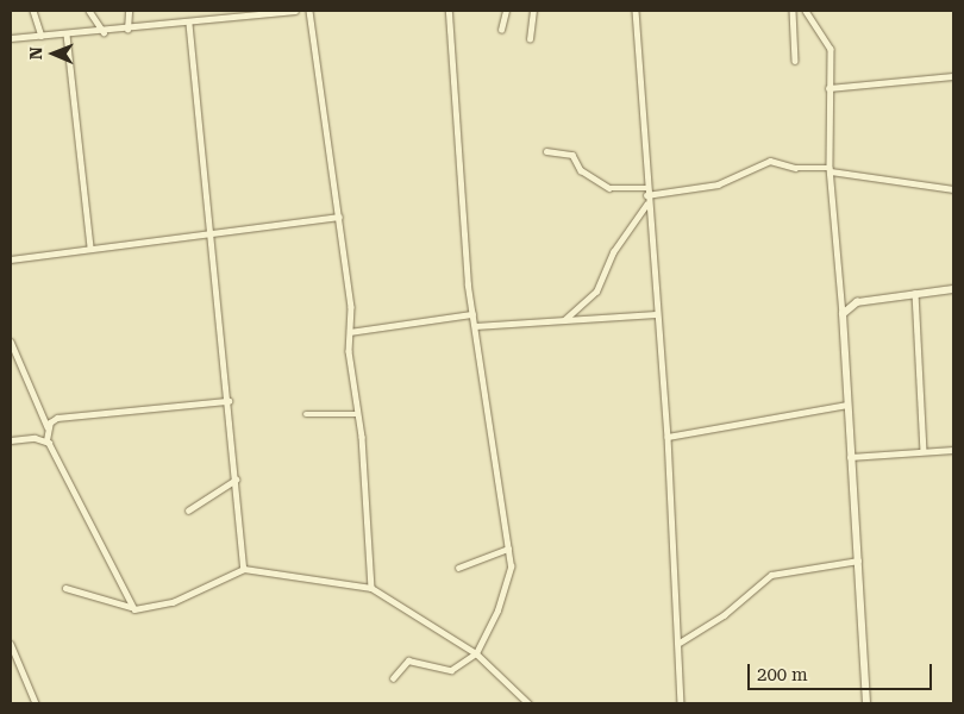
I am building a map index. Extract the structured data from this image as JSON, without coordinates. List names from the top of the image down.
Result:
{
  "scale_bar": "200 m",
  "north": "left"
}
